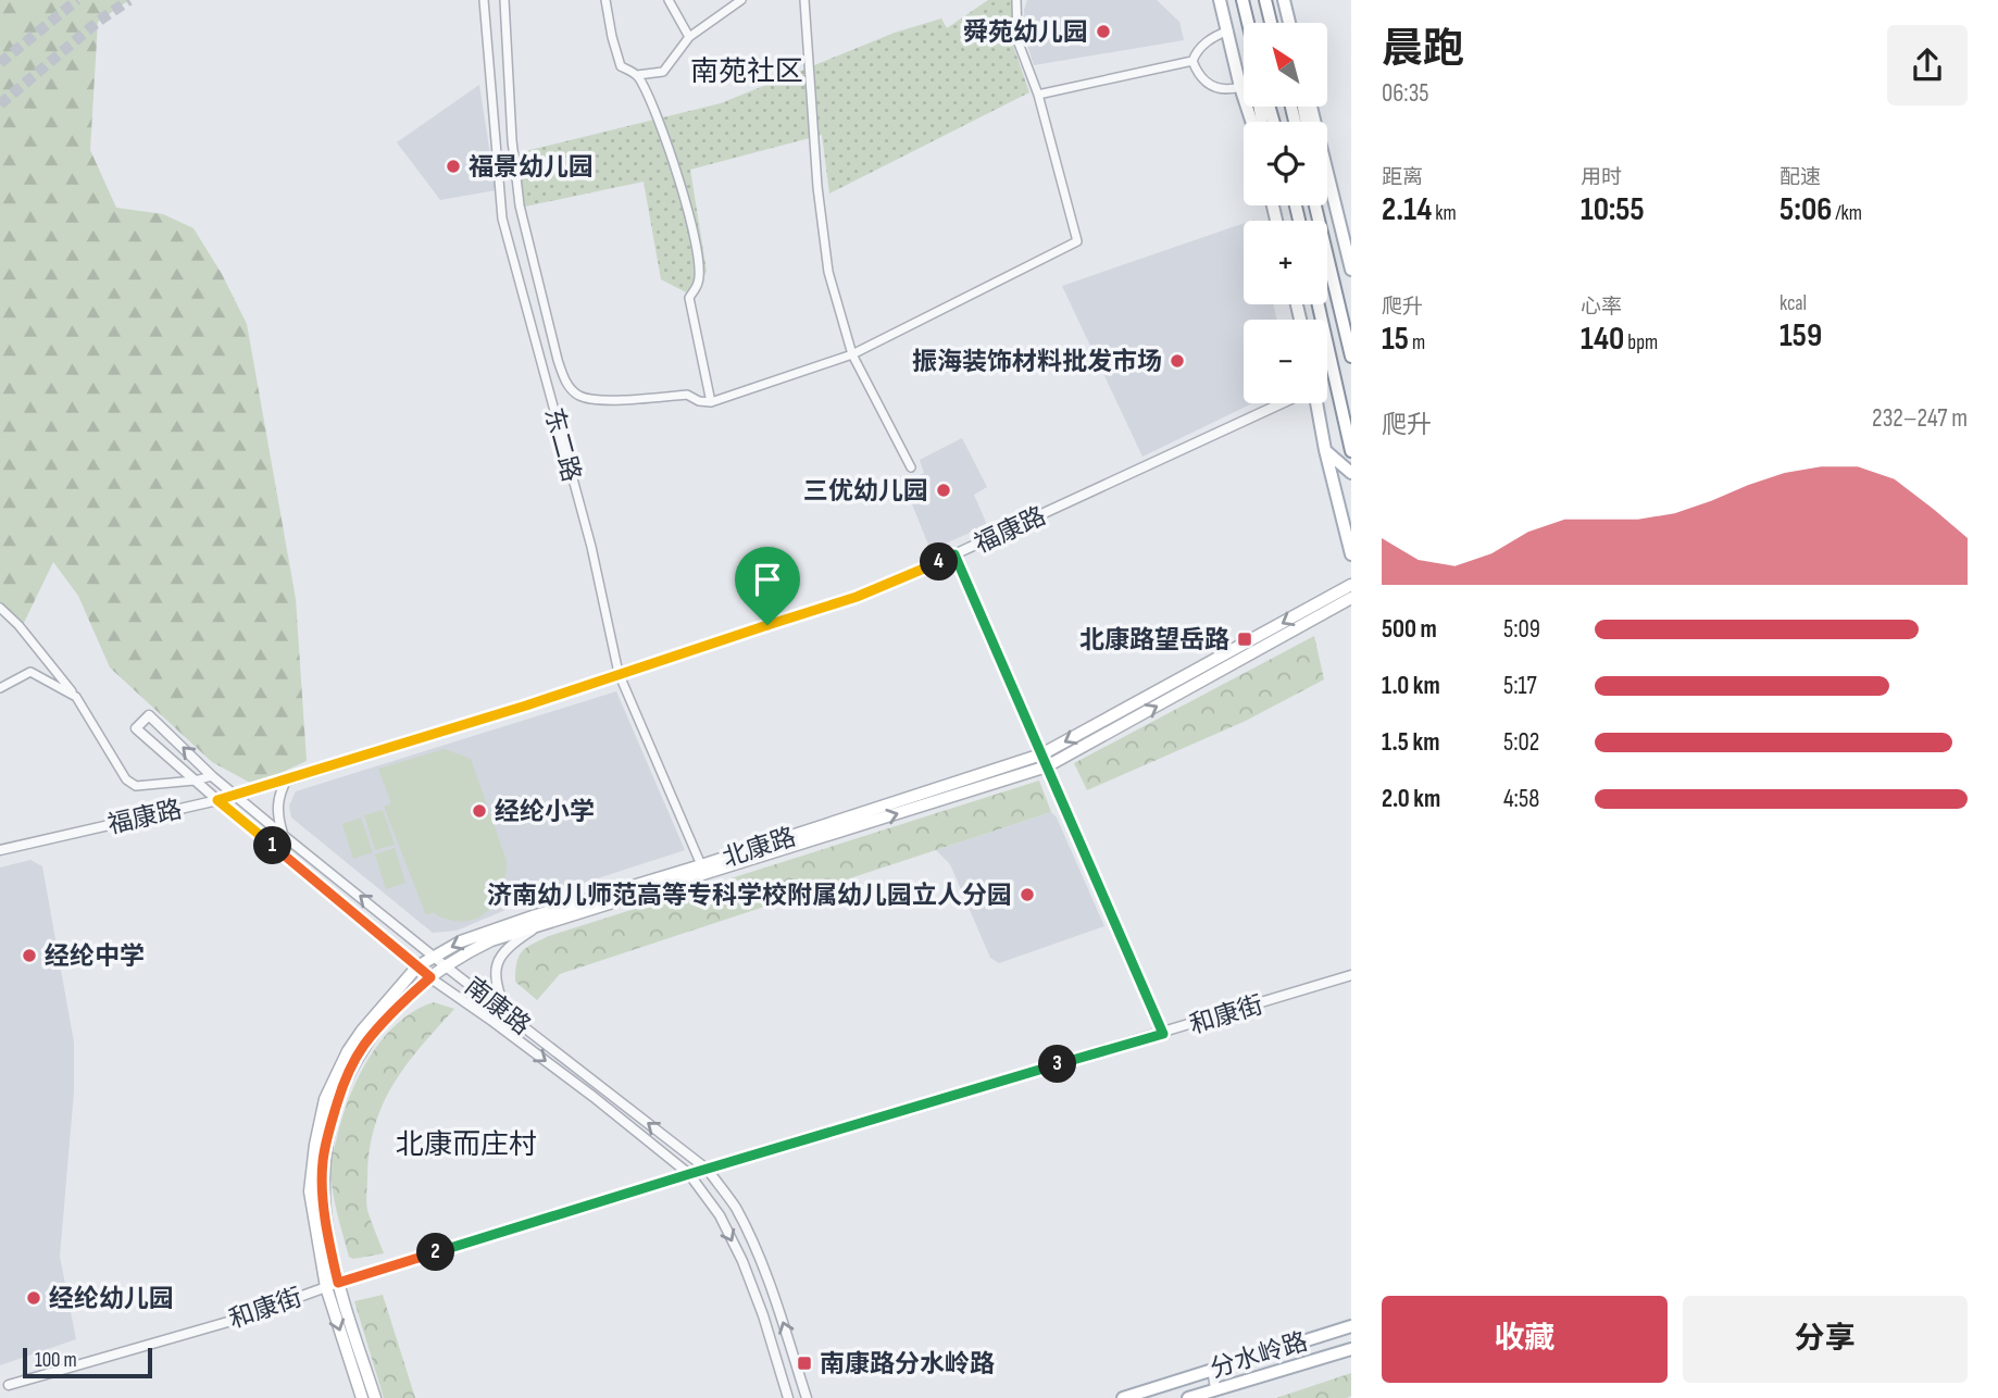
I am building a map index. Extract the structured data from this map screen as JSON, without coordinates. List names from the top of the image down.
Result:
{
  "streets": {
    "main road": ["北康路", "分水岭路"],
    "street": [
      "东二路",
      "福康路",
      "南康路",
      "和康街"
    ]
  },
  "crossings": [
    ["东二路", "福康路"],
    ["东二路", "北康路"],
    ["福康路", "南康路"],
    ["北康路", "南康路"],
    ["北康路", "和康街"],
    ["南康路", "和康街"]
  ],
  "districts": ["南苑社区", "北康而庄村"],
  "places": {
    "other": [
      "舜苑幼儿园",
      "福景幼儿园",
      "振海装饰材料批发市场",
      "三优幼儿园",
      "经纶小学",
      "济南幼儿师范高等专科学校附属幼儿园立人分园",
      "经纶中学",
      "经纶幼儿园"
    ],
    "transit": ["北康路望岳路", "南康路分水岭路"]
  },
  "scale_bar": "100 m",
  "north": "top left",
  "page": {
    "heading": ["晨跑", "06:35"],
    "map_buttons": ["+", "−"],
    "stats": [
      ["距离", "2.14 km"],
      ["用时", "10:55"],
      ["配速", "5:06 /km"],
      ["爬升", "15 m"],
      ["心率", "140 bpm"],
      ["kcal", "159"]
    ],
    "chart": ["爬升", "232–247 m"],
    "pins": [
      "4",
      "1",
      "3",
      "2"
    ],
    "list": [
      {
        "name": "500 m",
        "note": "5:09"
      },
      {
        "name": "1.0 km",
        "note": "5:17"
      },
      {
        "name": "1.5 km",
        "note": "5:02"
      },
      {
        "name": "2.0 km",
        "note": "4:58"
      }
    ],
    "buttons": ["收藏", "分享"],
    "scale": "100 m"
  }
}
